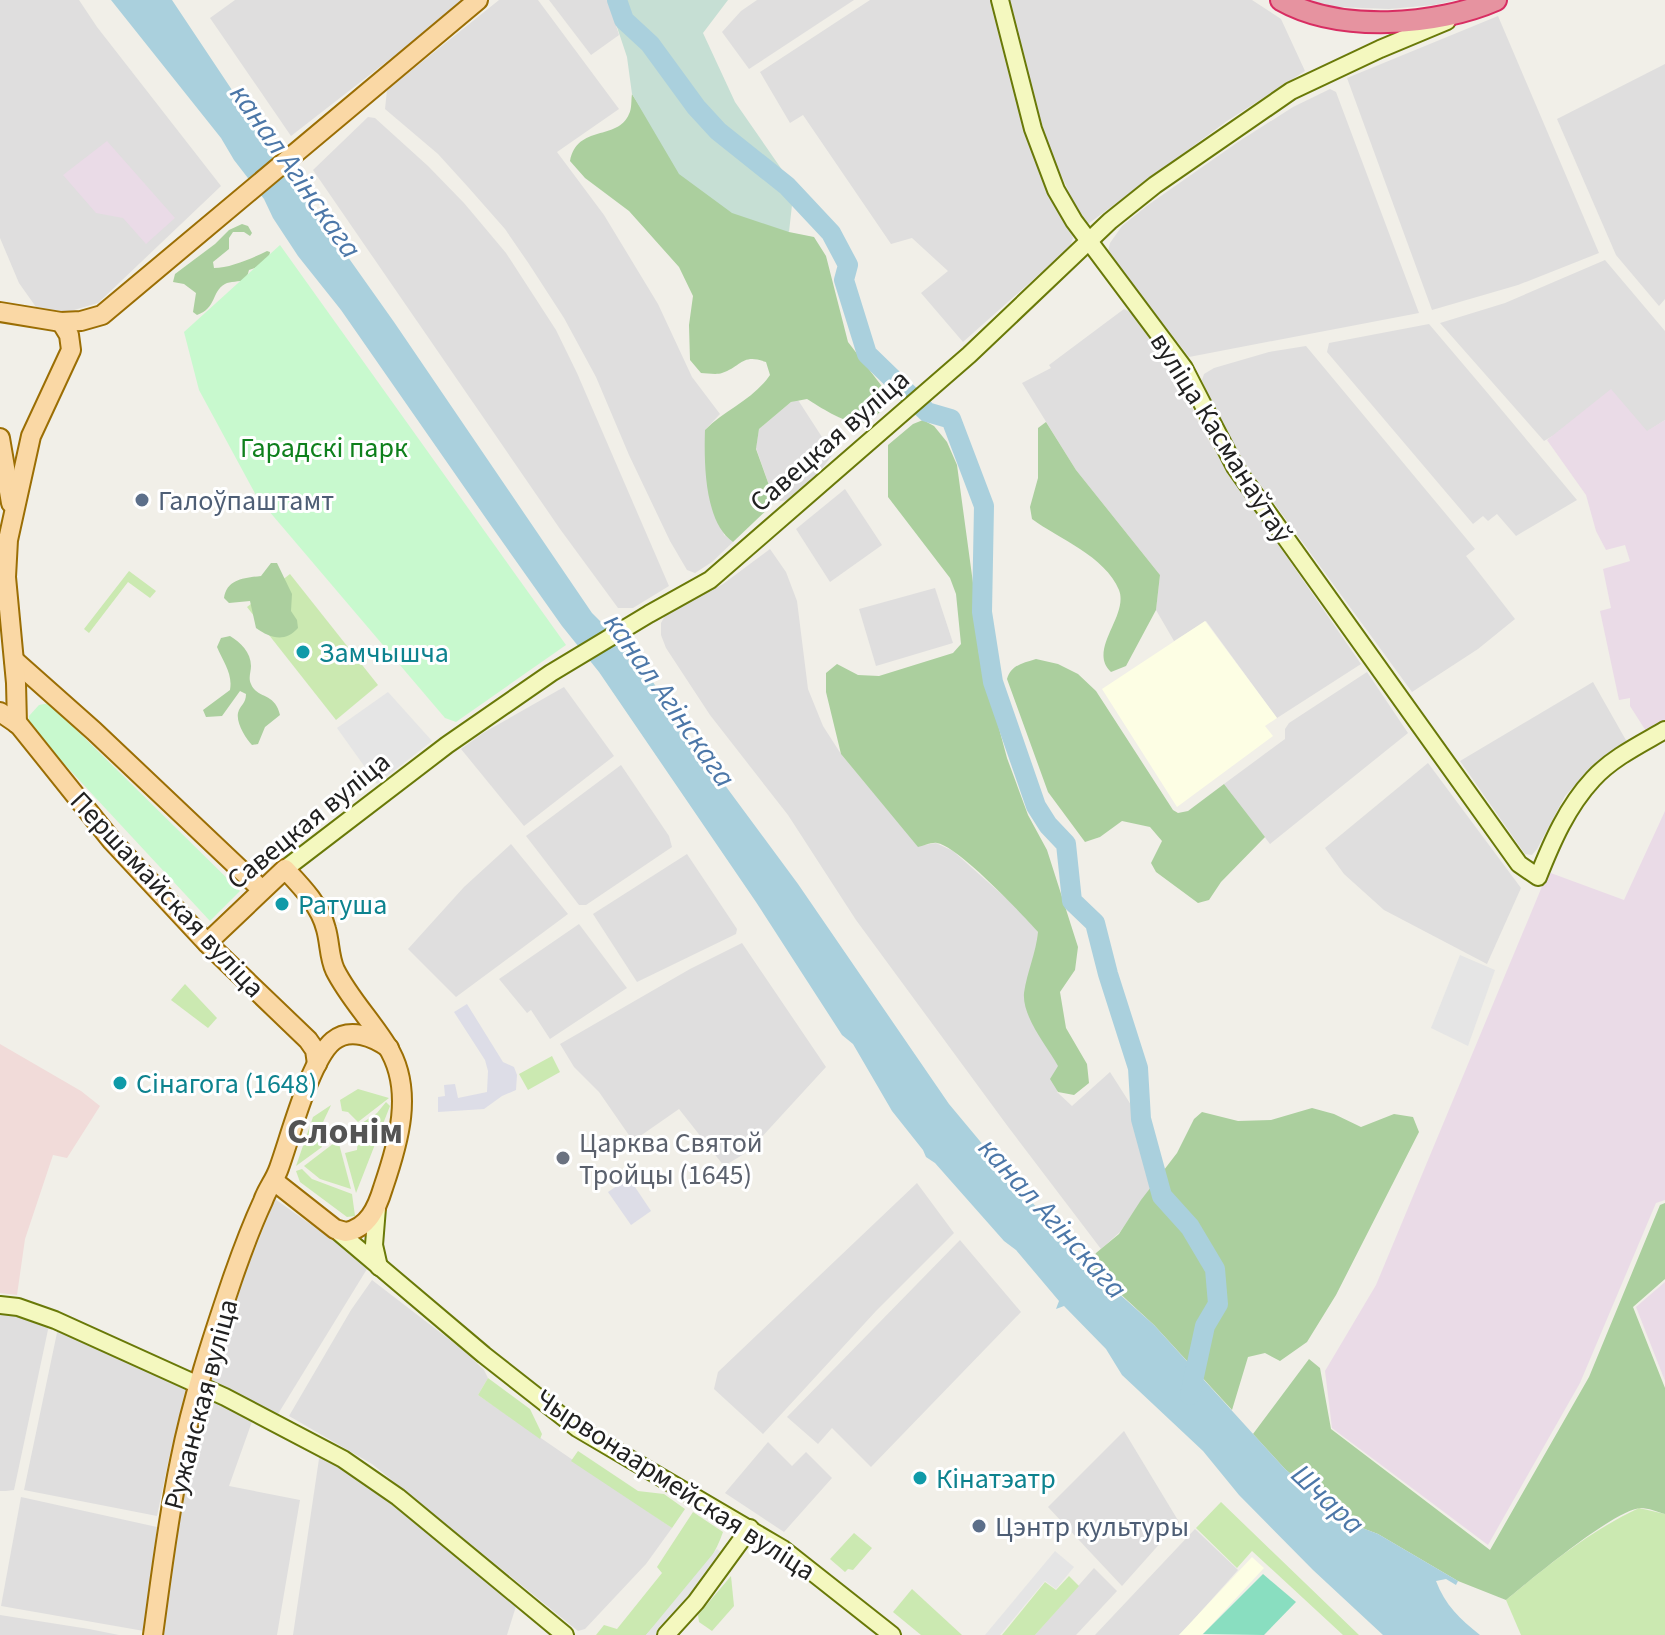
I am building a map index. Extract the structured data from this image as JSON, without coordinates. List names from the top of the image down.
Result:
{
  "streets": {
    "highway": ["Савецкая вуліца"],
    "main road": [
      "вуліца Касманаўтаў",
      "Першамайская вуліца",
      "Ружанская вуліца",
      "Чырвонаармейская вуліца"
    ]
  },
  "crossings": [
    ["вуліца Касманаўтаў", "Савецкая вуліца"],
    ["Савецкая вуліца", "Першамайская вуліца"],
    ["Першамайская вуліца", "Ружанская вуліца"],
    ["Ружанская вуліца", "Чырвонаармейская вуліца"]
  ],
  "districts": ["Слонім"],
  "water": ["канал Агінскага", "Шчара"],
  "parks": ["Гарадскі парк"],
  "places": [
    "Галоўпаштамт",
    "Замчышча",
    "Ратуша",
    "Сінагога (1648)",
    "Царква Святой Тройцы (1645)",
    "Кінатэатр",
    "Цэнтр культуры"
  ]
}
